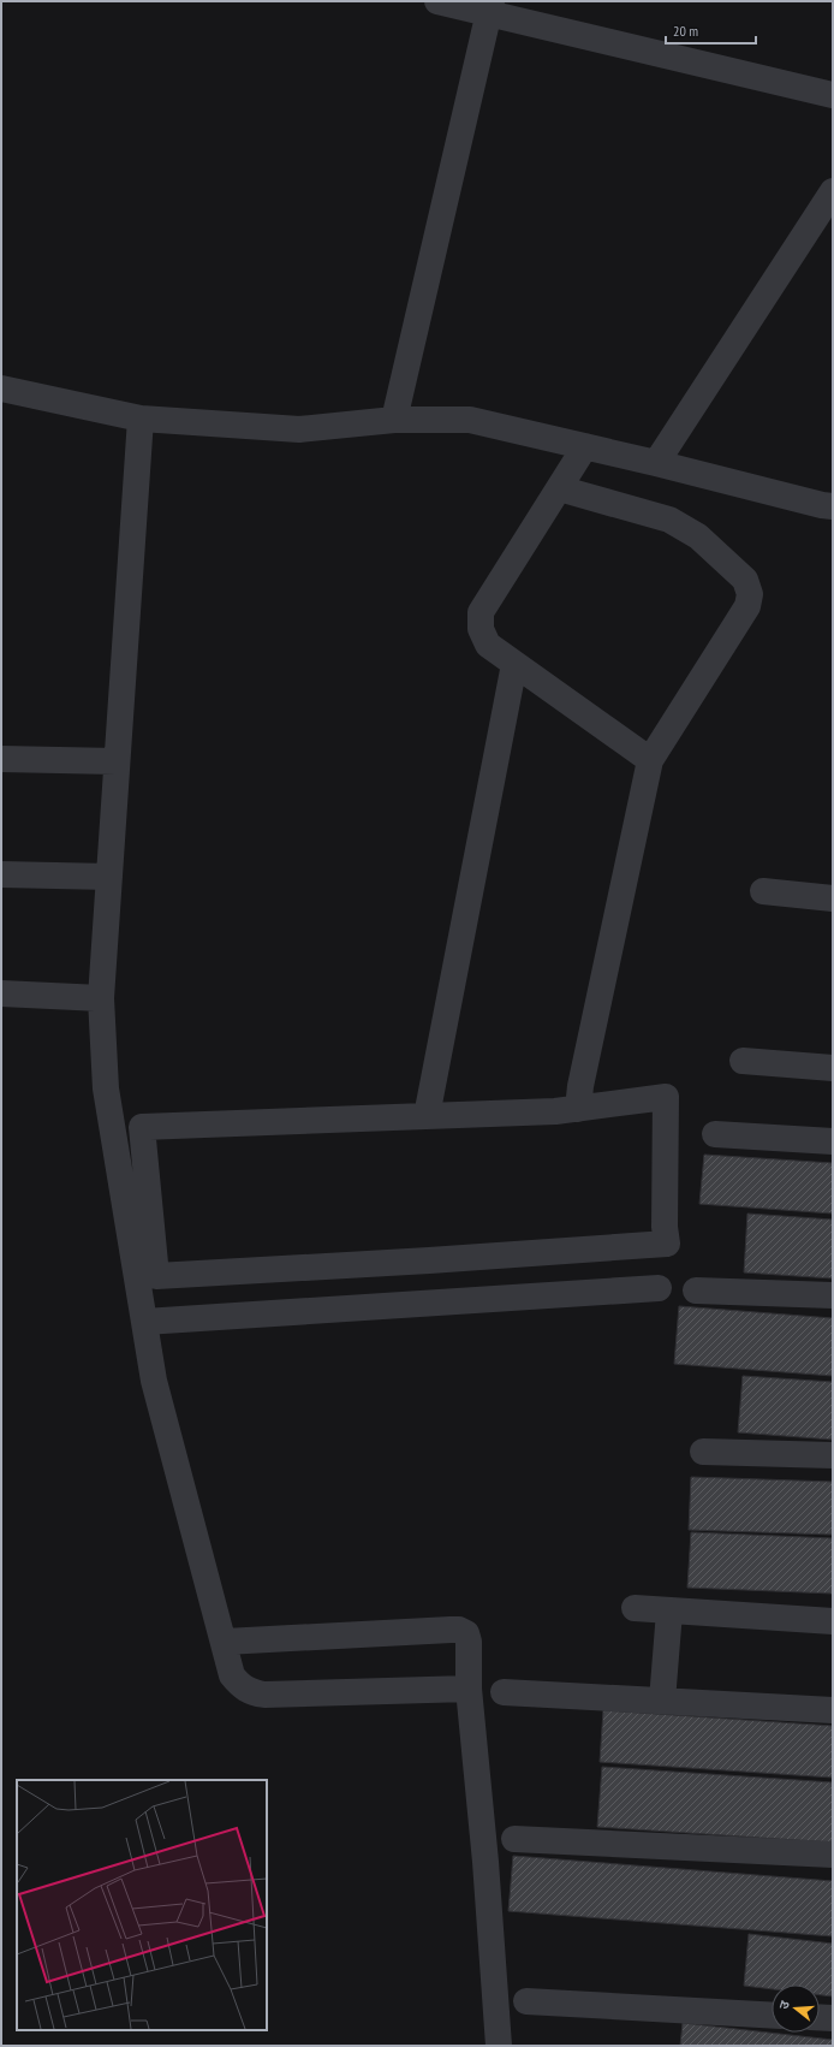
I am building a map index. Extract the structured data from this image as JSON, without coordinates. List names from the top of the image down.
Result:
{
  "scale_bar": "20 m",
  "north": "left"
}
